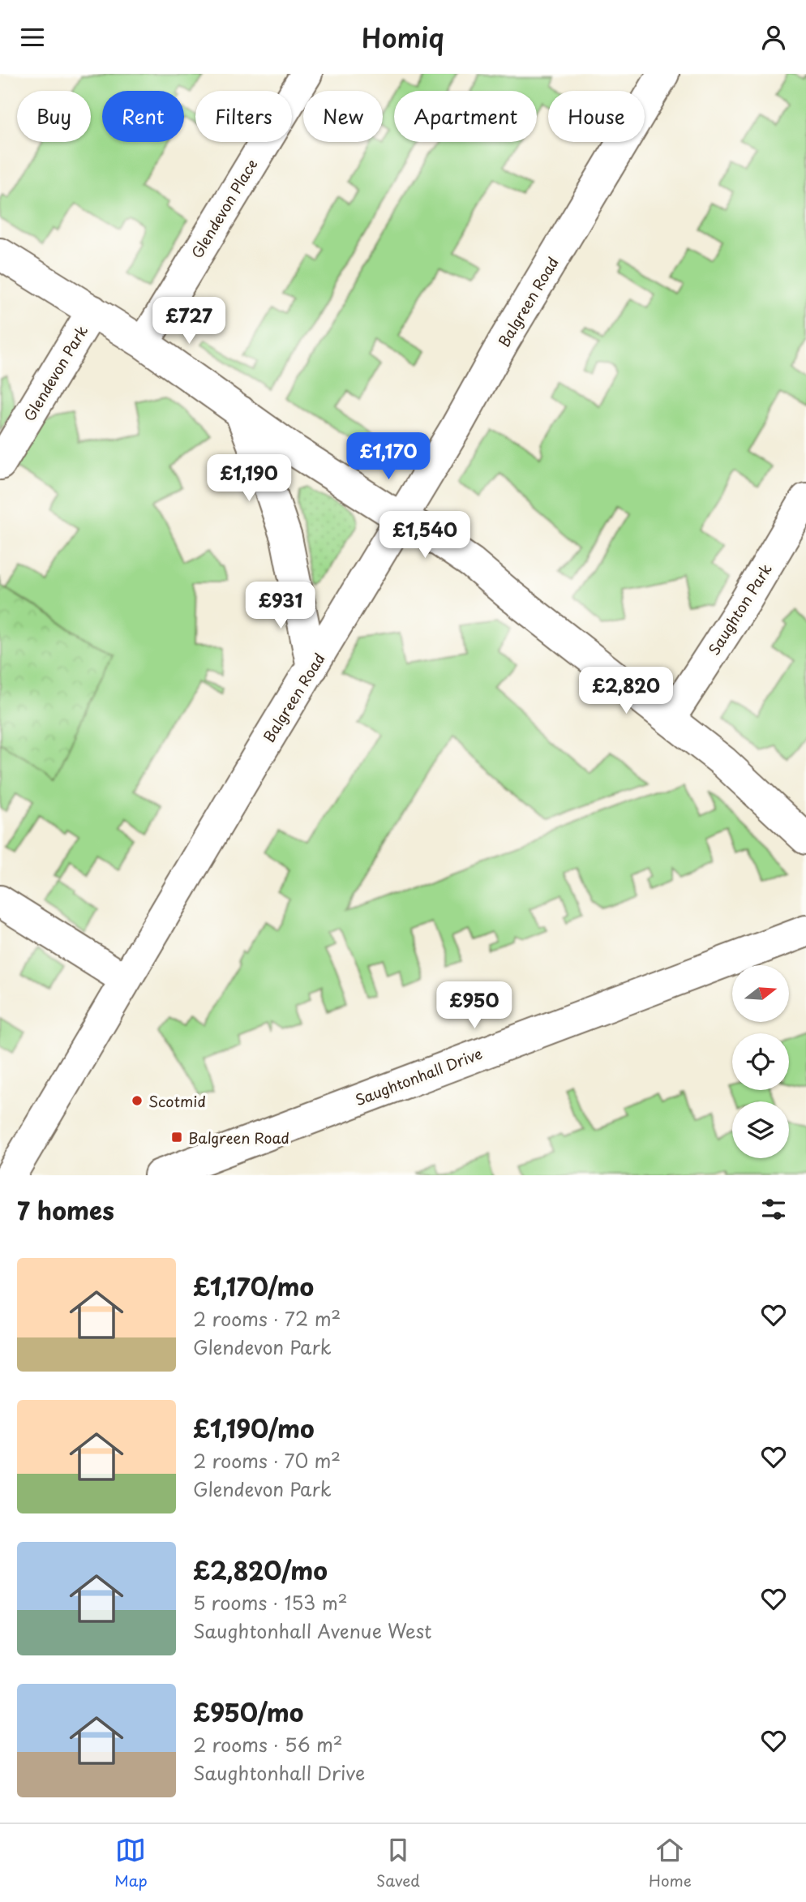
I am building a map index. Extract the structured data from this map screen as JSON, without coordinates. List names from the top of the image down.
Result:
{
  "streets": {
    "street": [
      "Glendevon Place",
      "Balgreen Road",
      "Glendevon Park",
      "Saughton Park",
      "Saughtonhall Drive"
    ]
  },
  "crossings": [
    ["Glendevon Place", "Glendevon Park"],
    ["Balgreen Road", "Glendevon Park"],
    ["Glendevon Park", "Saughton Park"]
  ],
  "places": {
    "other": ["Scotmid"],
    "transit": ["Balgreen Road"]
  },
  "north": "right",
  "page": {
    "header": "Homiq",
    "chip": [
      "Buy",
      "Rent",
      "Filters",
      "New",
      "Apartment",
      "House"
    ],
    "price": [
      "£727",
      "£1,170",
      "£1,190",
      "£1,540",
      "£931",
      "£2,820",
      "£950"
    ],
    "heading": "7 homes",
    "list": [
      {
        "name": "£1,170/mo",
        "note": "2 rooms · 72 m² · Glendevon Park"
      },
      {
        "name": "£1,190/mo",
        "note": "2 rooms · 70 m² · Glendevon Park"
      },
      {
        "name": "£2,820/mo",
        "note": "5 rooms · 153 m² · Saughtonhall Avenue West"
      },
      {
        "name": "£950/mo",
        "note": "2 rooms · 56 m² · Saughtonhall Drive"
      }
    ],
    "tabs": ["Map", "Saved", "Home"]
  }
}
